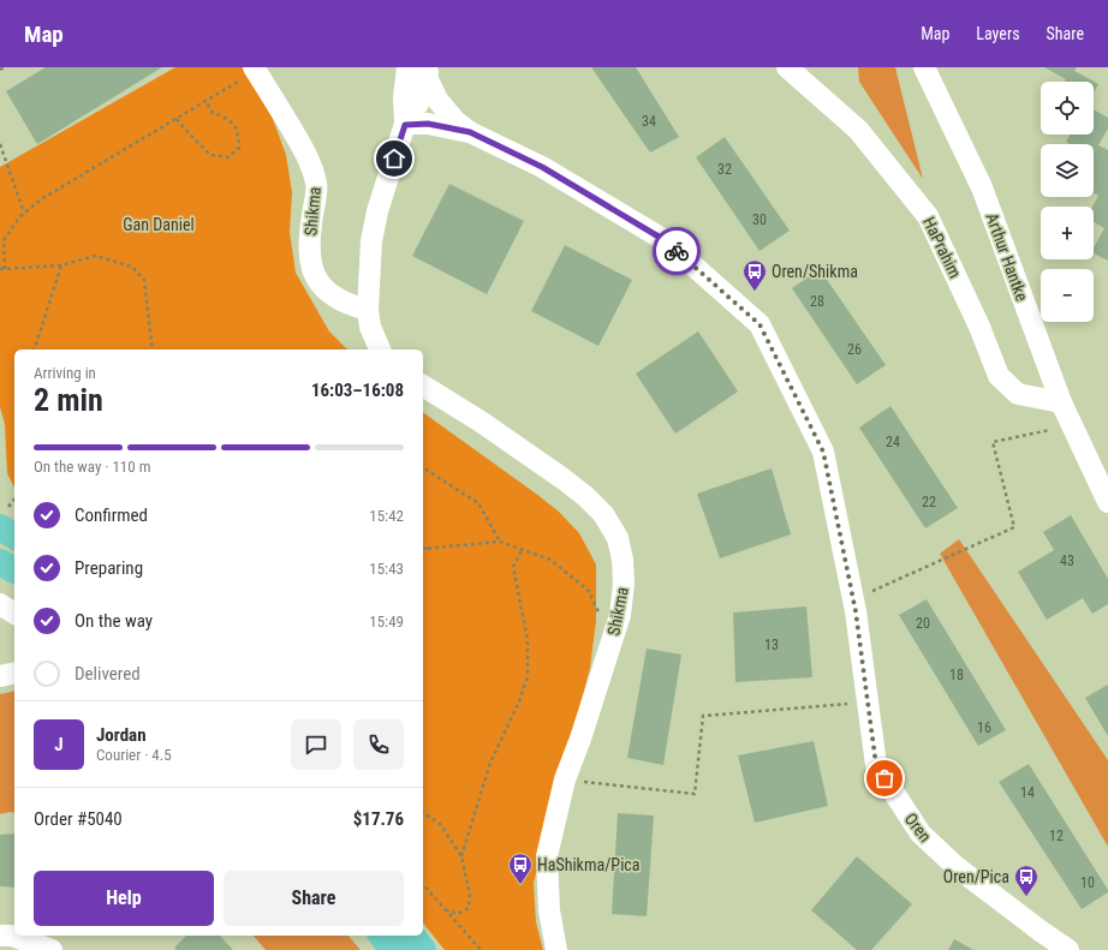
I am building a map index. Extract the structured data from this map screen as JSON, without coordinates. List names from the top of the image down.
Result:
{
  "streets": {
    "street": [
      "Shikma",
      "HaPrahim",
      "Arthur Hantke",
      "Oren"
    ]
  },
  "crossings": [
    ["HaPrahim", "Arthur Hantke"]
  ],
  "parks": ["Gan Daniel"],
  "places": {
    "bus stop": ["Oren/Shikma", "HaShikma/Pica", "Oren/Pica"]
  },
  "house_numbers": [
    "34",
    "32",
    "30",
    "28",
    "26",
    "24",
    "22",
    "43",
    "20",
    "13",
    "18",
    "16",
    "14",
    "12",
    "10"
  ],
  "page": {
    "header": "Map",
    "nav": ["Map", "Layers", "Share"],
    "map_buttons": ["+", "−"],
    "heading": ["2 min", "Arriving in", "16:03–16:08"],
    "panel": [
      "Jordan",
      "Courier · 4.5",
      "Order #5040",
      "$17.76"
    ],
    "bar": "On the way · 110 m",
    "list": [
      ["Confirmed", "15:42"],
      ["Preparing", "15:43"],
      ["On the way", "15:49"],
      "Delivered"
    ],
    "round": "J",
    "buttons": ["Help", "Share"]
  }
}
